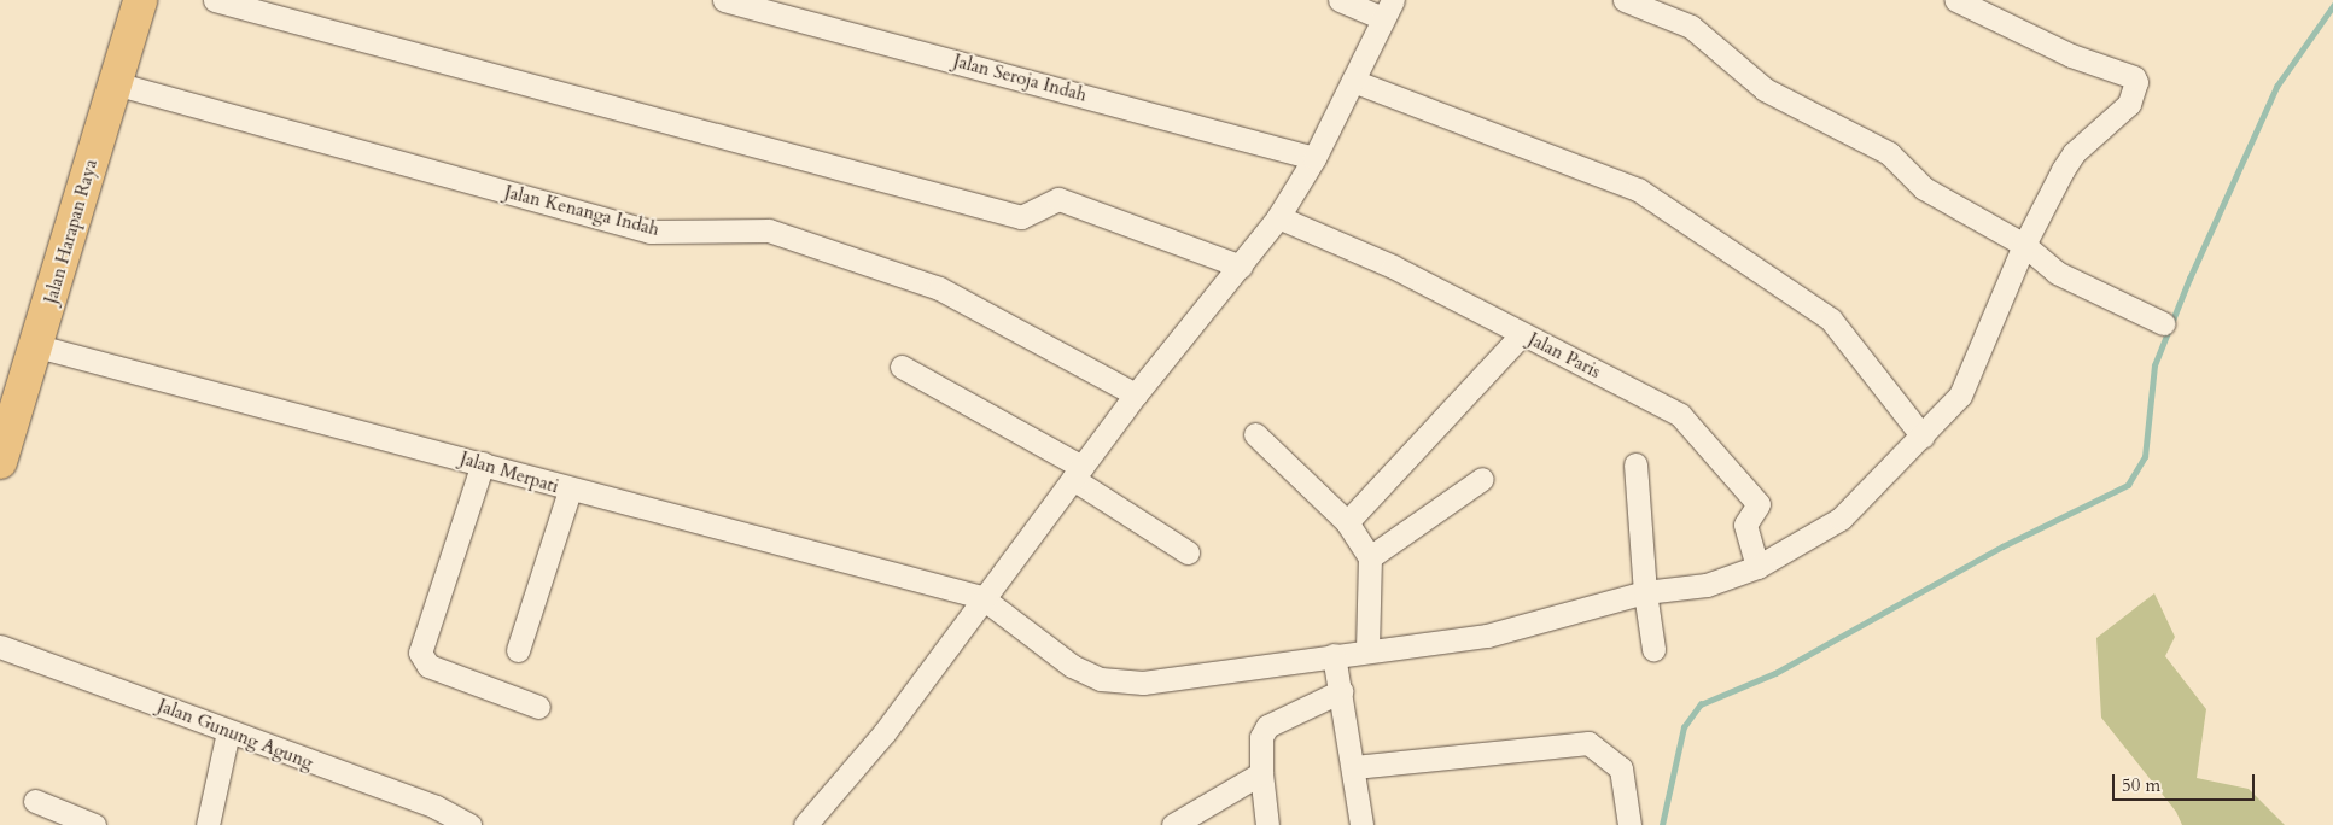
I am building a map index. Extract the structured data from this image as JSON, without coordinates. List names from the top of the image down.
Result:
{
  "streets": {
    "main road": ["Jalan Harapan Raya"],
    "street": [
      "Jalan Seroja Indah",
      "Jalan Kenanga Indah",
      "Jalan Paris",
      "Jalan Merpati",
      "Jalan Gunung Agung"
    ]
  },
  "crossings": [
    ["Jalan Kenanga Indah", "Jalan Harapan Raya"],
    ["Jalan Harapan Raya", "Jalan Merpati"]
  ],
  "scale_bar": "50 m"
}
